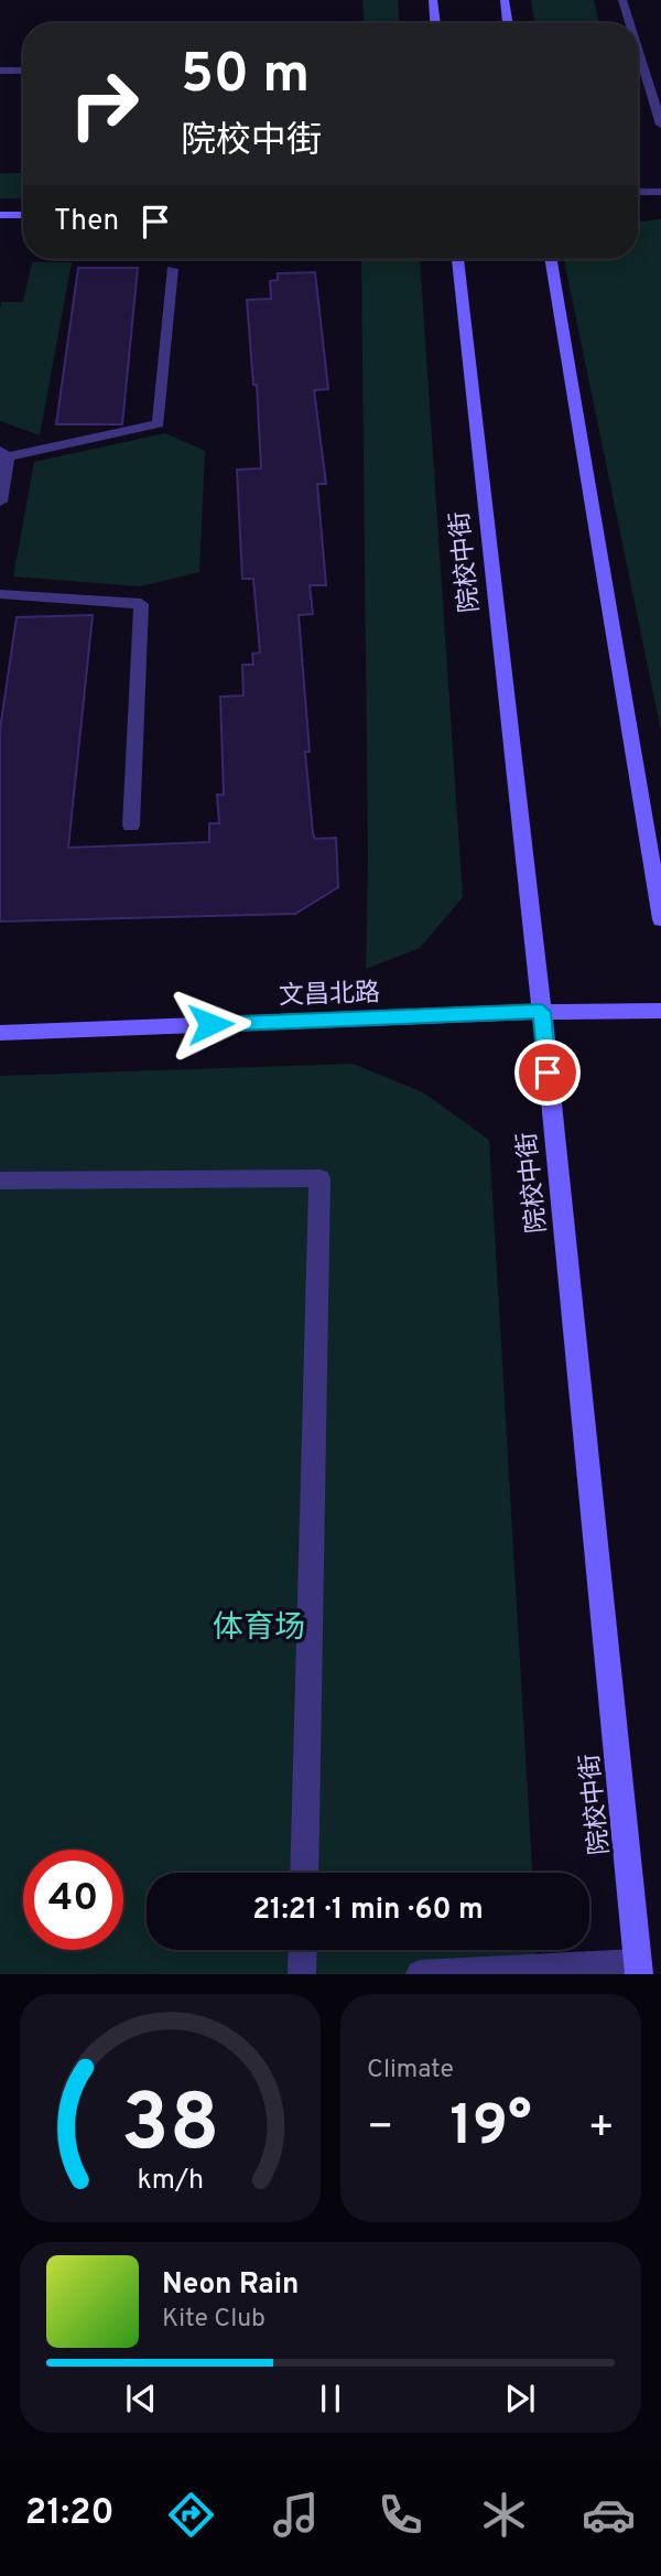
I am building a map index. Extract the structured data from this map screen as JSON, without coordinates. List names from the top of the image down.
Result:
{
  "streets": {
    "main road": ["院校中街", "文昌北路"]
  },
  "crossings": [
    ["院校中街", "文昌北路"]
  ],
  "parks": ["体育场"],
  "page": {
    "turn": ["50 m", "院校中街"],
    "then": "Then",
    "limit": "40",
    "trip": "21:21 · 1 min · 60 m",
    "tile": "Climate",
    "heat": ["−", "19°", "+"],
    "song": ["Neon Rain", "Kite Club"],
    "tabs": "21:20",
    "gauge": ["38", "km/h"]
  }
}
